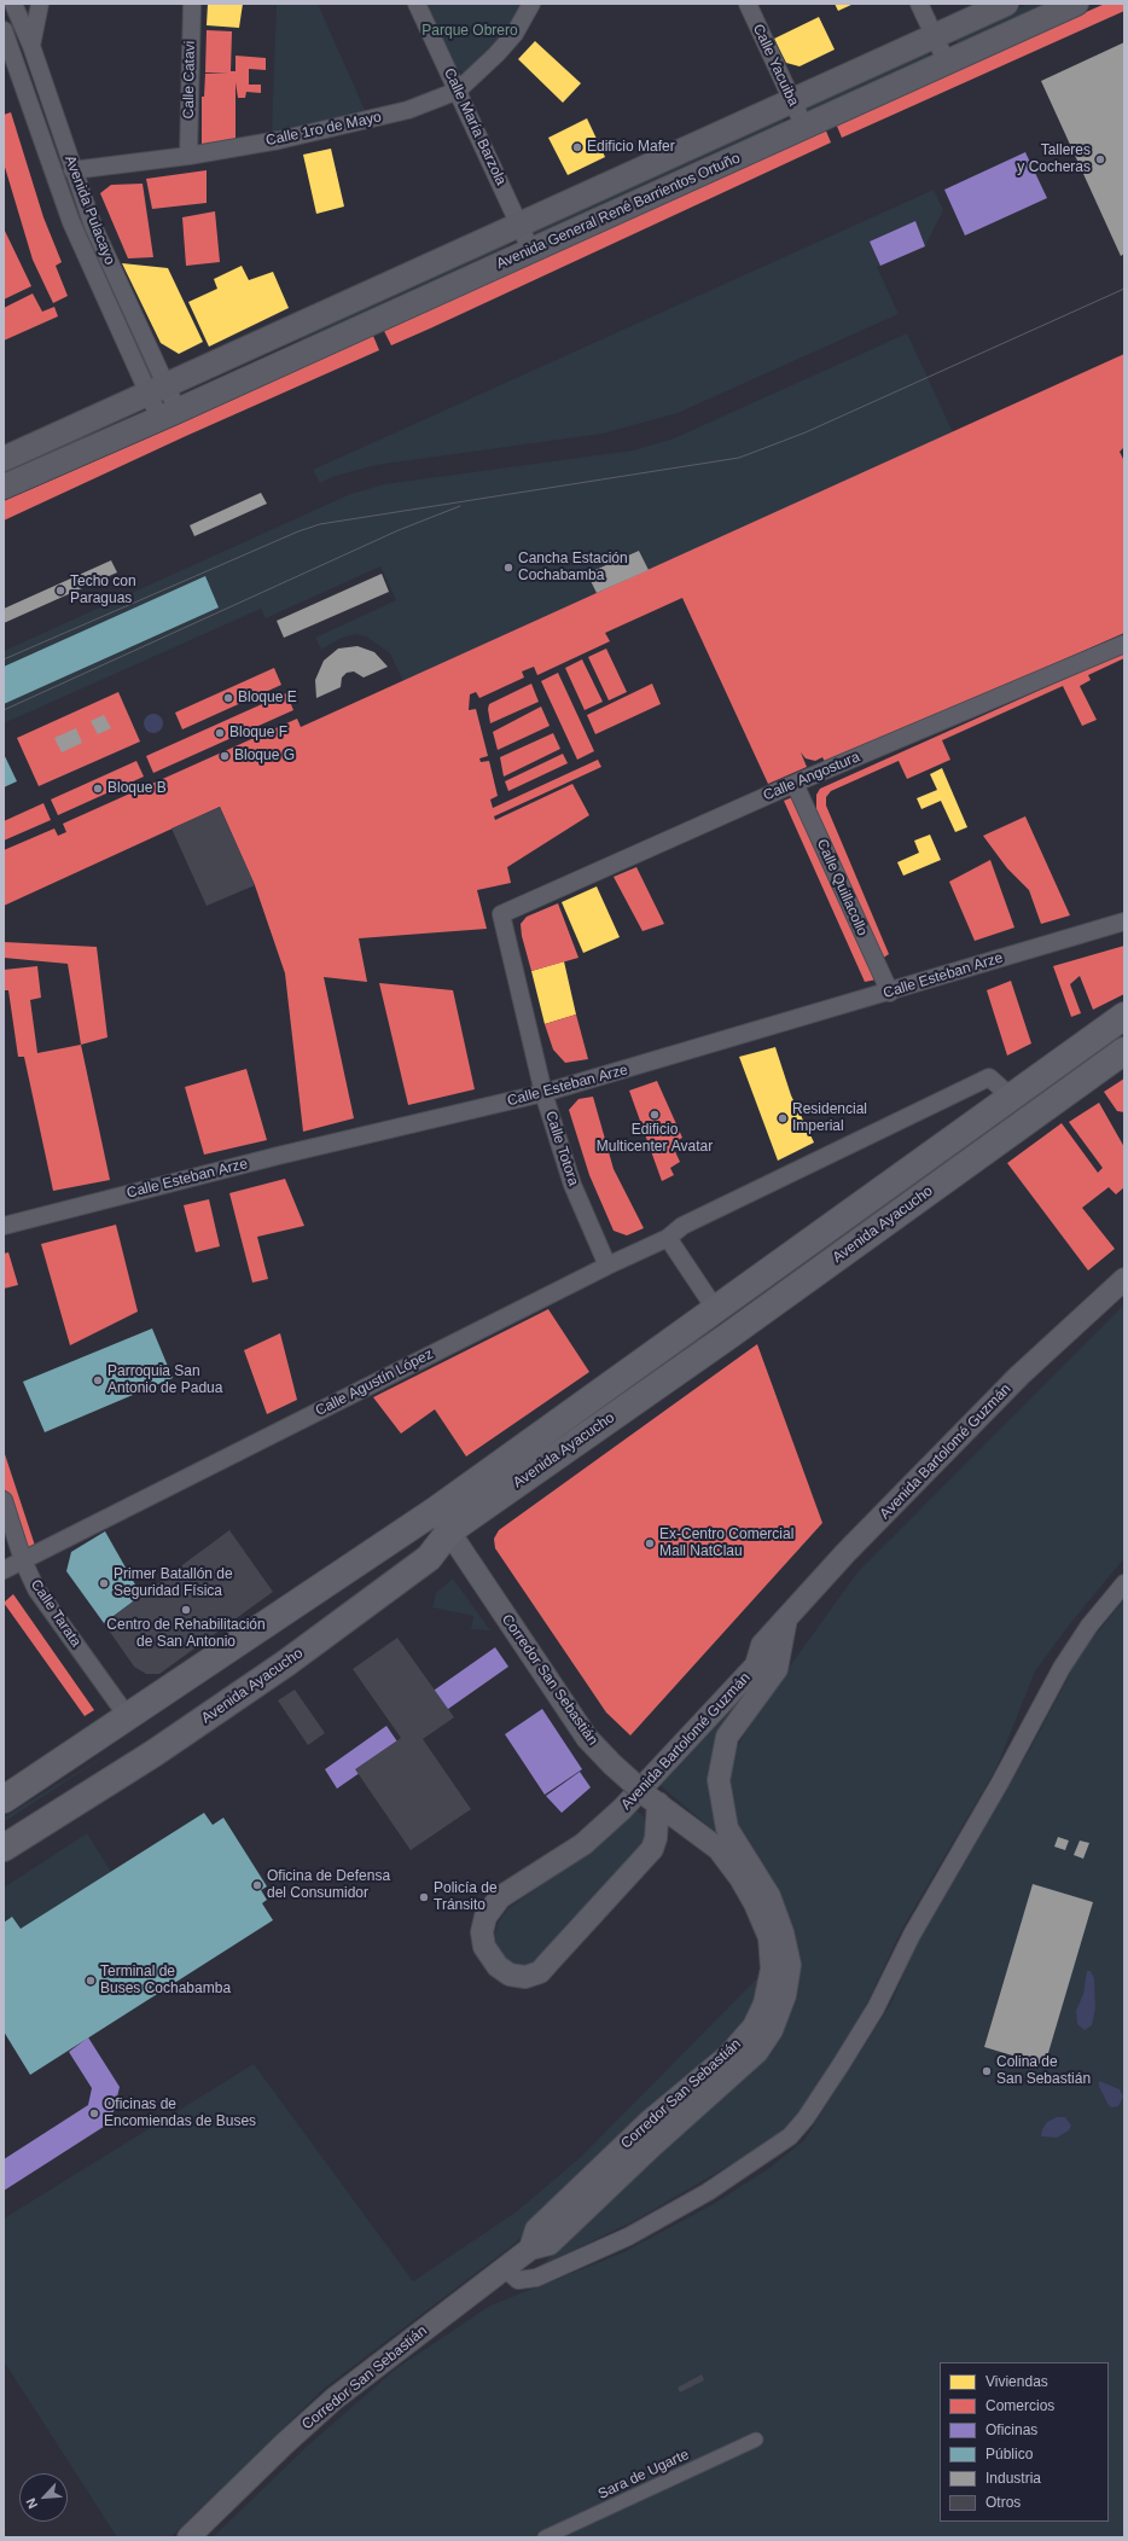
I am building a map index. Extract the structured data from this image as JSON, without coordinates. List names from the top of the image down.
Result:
{
  "streets": {
    "main road": ["Avenida General René Barrientos Ortuño", "Avenida Ayacucho"],
    "street": [
      "Calle Yacuiba",
      "Calle Catavi",
      "Calle María Barzola",
      "Calle 1ro de Mayo",
      "Avenida Pulacayo",
      "Calle Angostura",
      "Calle Quillacollo",
      "Calle Esteban Arze",
      "Calle Totora",
      "Calle Agustín López",
      "Avenida Bartolomé Guzmán",
      "Calle Tarata",
      "Corredor San Sebastián",
      "Sara de Ugarte"
    ]
  },
  "crossings": [
    ["Calle Yacuiba", "Avenida General René Barrientos Ortuño"],
    ["Calle Catavi", "Calle 1ro de Mayo"],
    ["Calle María Barzola", "Calle 1ro de Mayo"],
    ["Calle María Barzola", "Avenida General René Barrientos Ortuño"],
    ["Calle 1ro de Mayo", "Avenida Pulacayo"],
    ["Avenida Pulacayo", "Avenida General René Barrientos Ortuño"],
    ["Calle Angostura", "Calle Quillacollo"],
    ["Calle Angostura", "Calle Totora"],
    ["Calle Quillacollo", "Calle Esteban Arze"],
    ["Calle Esteban Arze", "Calle Totora"],
    ["Calle Totora", "Calle Agustín López"],
    ["Avenida Ayacucho", "Calle Agustín López"],
    ["Avenida Ayacucho", "Calle Tarata"],
    ["Avenida Ayacucho", "Corredor San Sebastián"],
    ["Calle Agustín López", "Calle Tarata"],
    ["Avenida Bartolomé Guzmán", "Corredor San Sebastián"]
  ],
  "parks": ["Parque Obrero"],
  "places": [
    "Edificio Mafer",
    "Talleres y Cocheras",
    "Cancha Estación Cochabamba",
    "Techo con Paraguas",
    "Bloque E",
    "Bloque F",
    "Bloque G",
    "Bloque B",
    "Edificio Multicenter Avatar",
    "Residencial Imperial",
    "Parroquia San Antonio de Padua",
    "Ex-Centro Comercial Mall NatClau",
    "Primer Batallón de Seguridad Física",
    "Centro de Rehabilitación de San Antonio",
    "Oficina de Defensa del Consumidor",
    "Policía de Tránsito",
    "Terminal de Buses Cochabamba",
    "Colina de San Sebastián",
    "Oficinas de Encomiendas de Buses"
  ],
  "legend": [
    "Viviendas",
    "Comercios",
    "Oficinas",
    "Público",
    "Industria",
    "Otros"
  ],
  "north": "bottom left"
}
